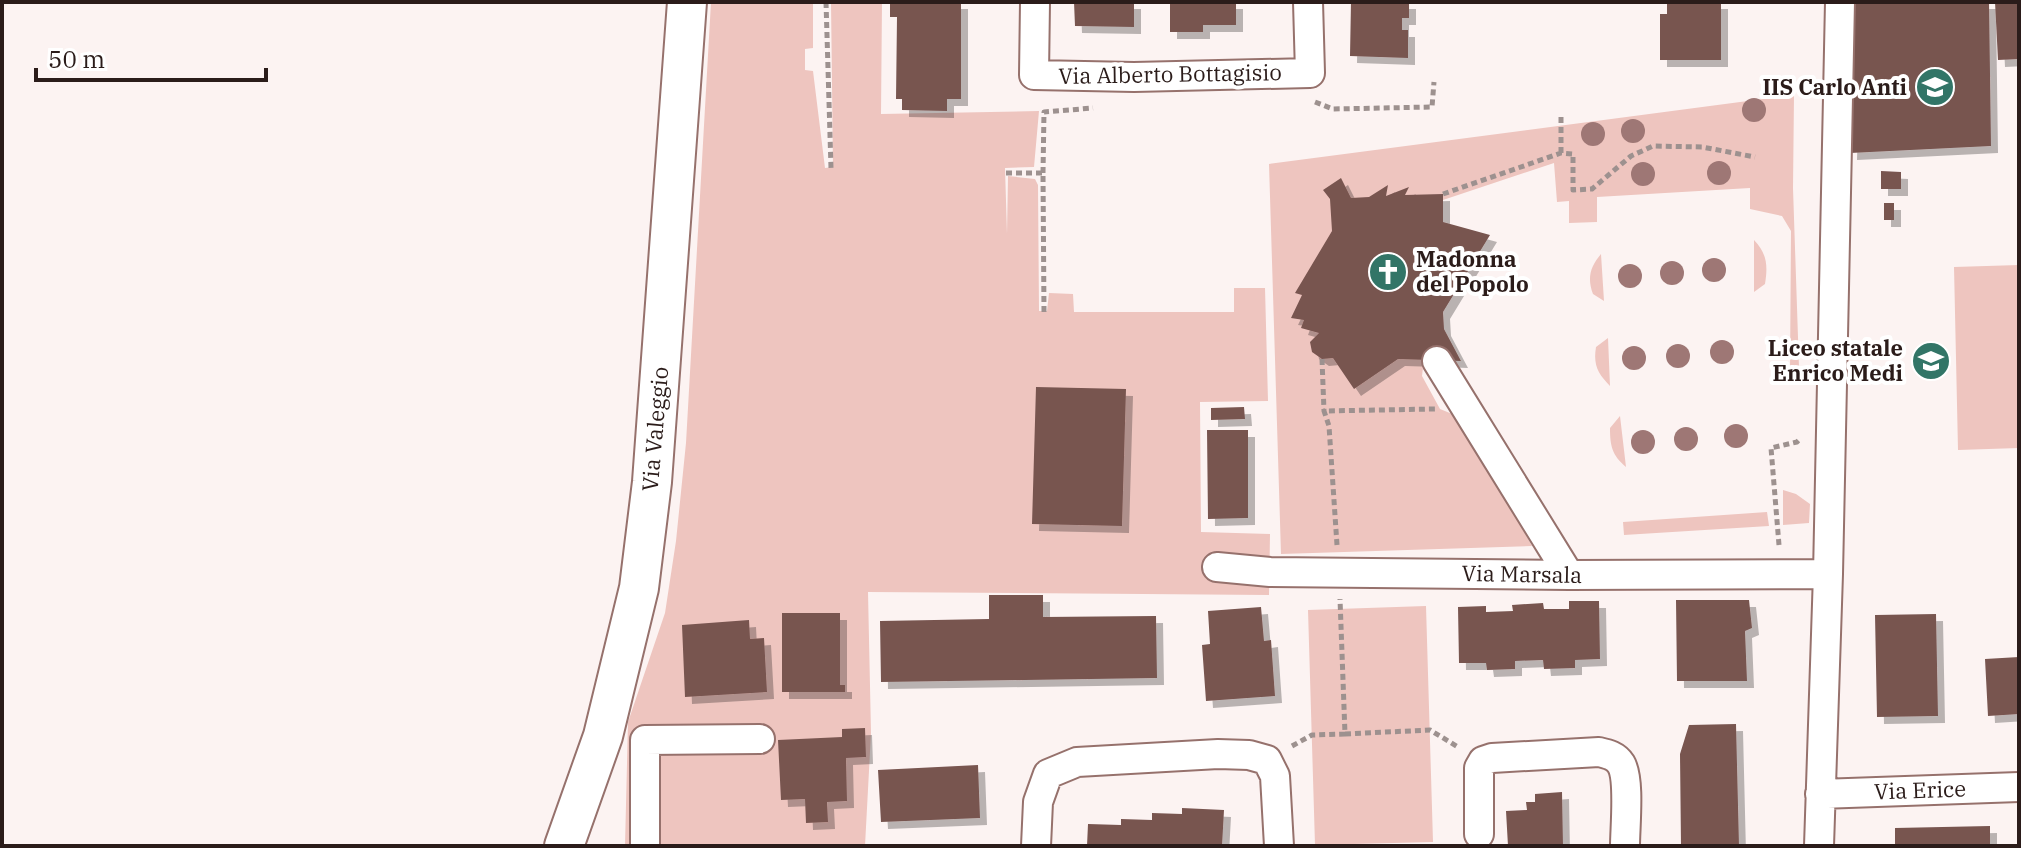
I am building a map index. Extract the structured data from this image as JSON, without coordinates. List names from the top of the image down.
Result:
{
  "streets": {
    "main road": ["Via Valeggio"],
    "street": ["Via Alberto Bottagisio", "Via Marsala", "Via Erice"]
  },
  "places": {
    "school or university": ["IIS Carlo Anti", "Liceo statale Enrico Medi"],
    "church": ["Madonna del Popolo"]
  },
  "scale_bar": "50 m"
}
